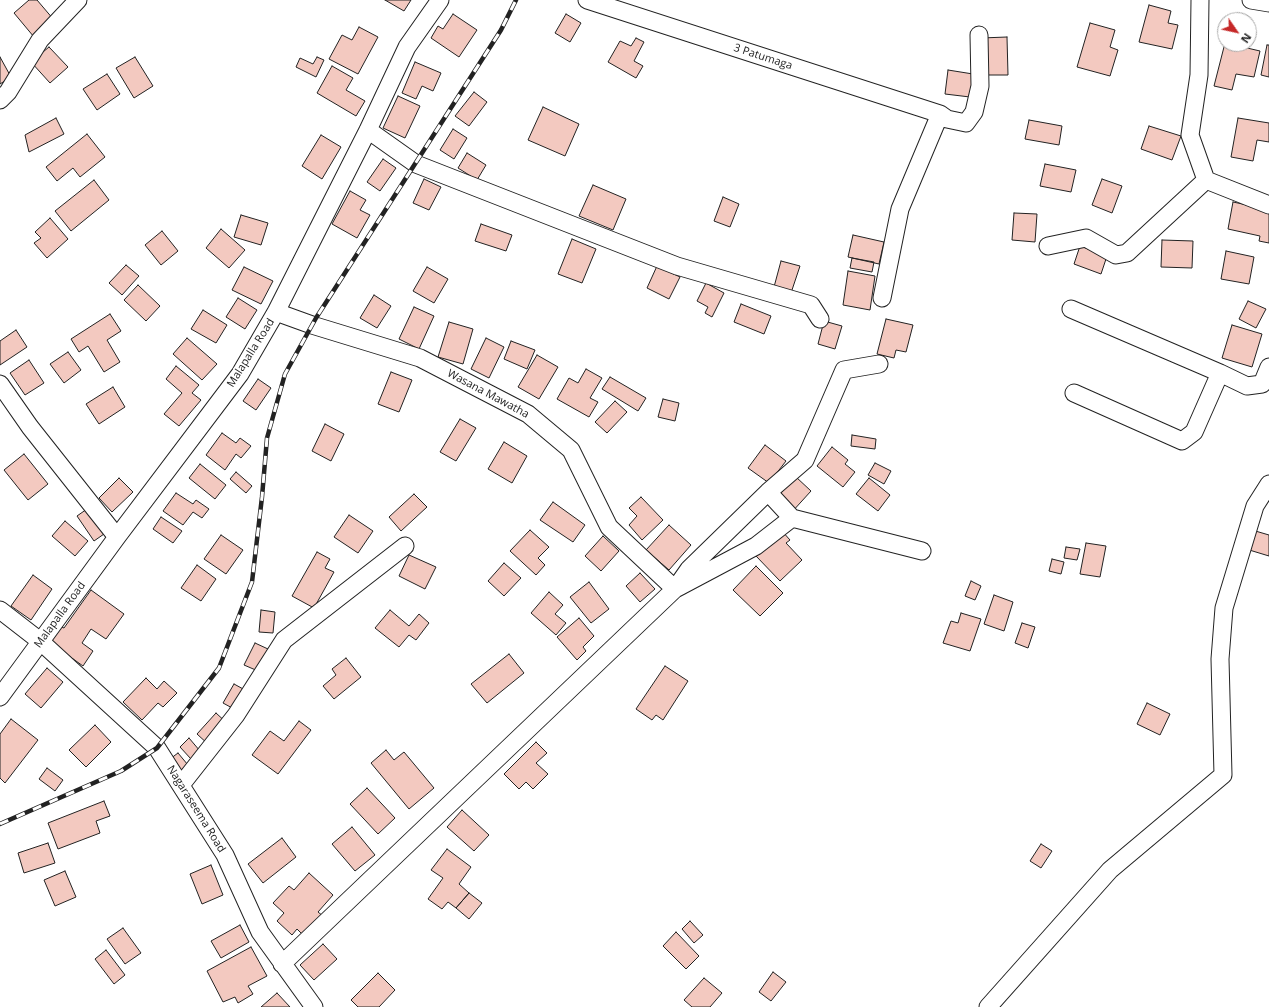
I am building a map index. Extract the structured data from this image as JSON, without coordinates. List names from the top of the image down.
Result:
{
  "streets": {
    "street": [
      "3 Patumaga",
      "Malapalla Road",
      "Wasana Mawatha",
      "Nagaraseema Road"
    ]
  },
  "crossings": [
    ["Malapalla Road", "Wasana Mawatha"],
    ["Malapalla Road", "Nagaraseema Road"]
  ],
  "north": "bottom right"
}
